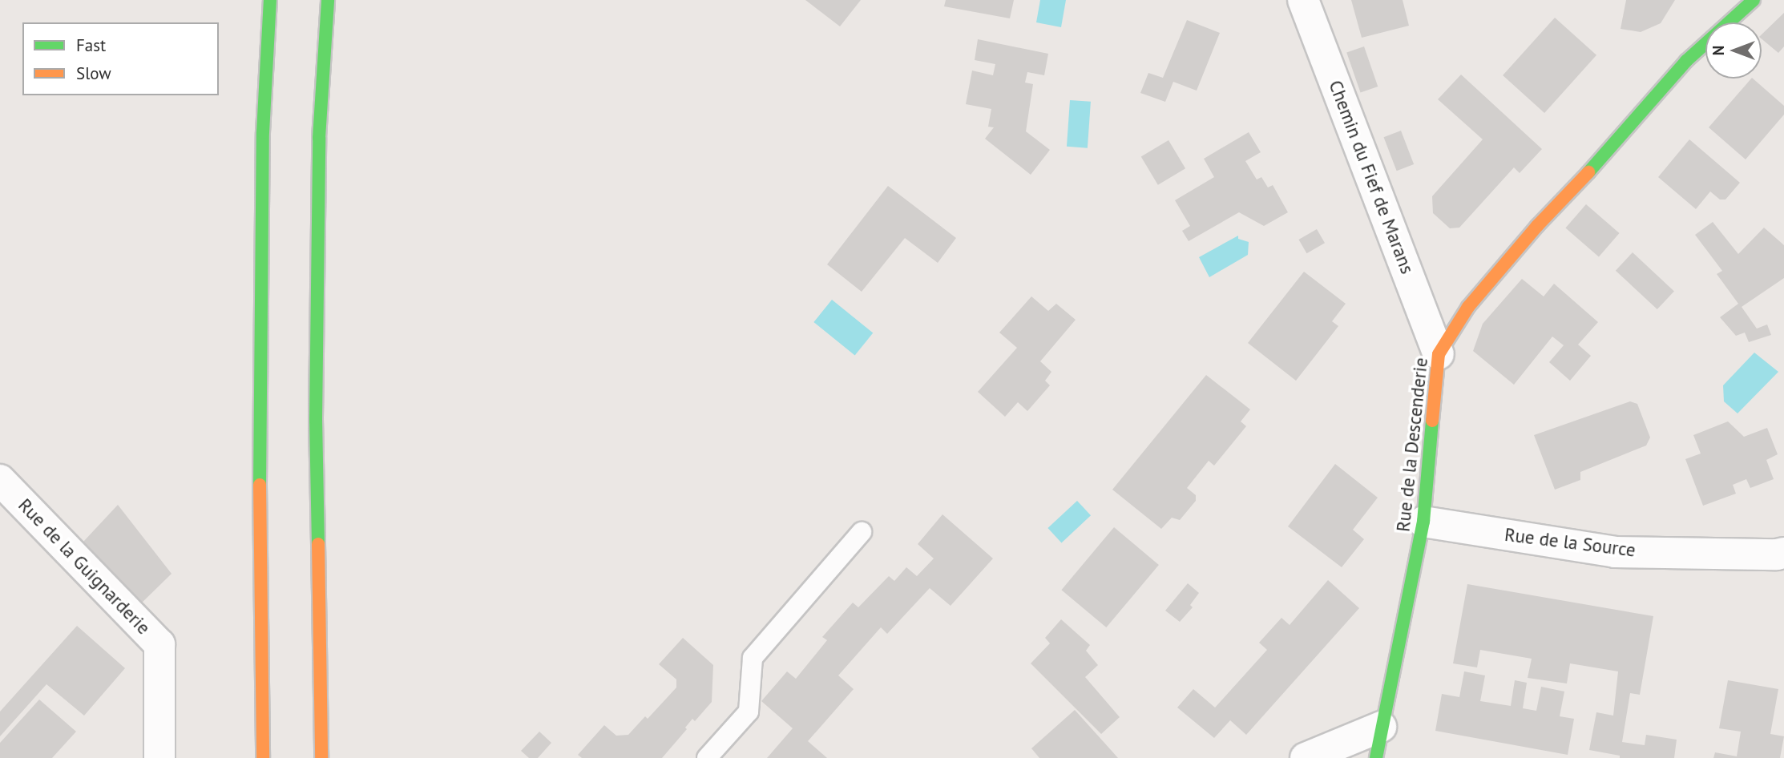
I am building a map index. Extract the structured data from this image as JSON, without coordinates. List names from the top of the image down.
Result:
{
  "streets": {
    "main road": ["Rue de la Descenderie"],
    "street": ["Chemin du Fief de Marans", "Rue de la Source", "Rue de la Guignarderie"]
  },
  "crossings": [
    ["Chemin du Fief de Marans", "Rue de la Descenderie"],
    ["Rue de la Descenderie", "Rue de la Source"]
  ],
  "legend": ["Fast", "Slow"],
  "north": "left"
}
